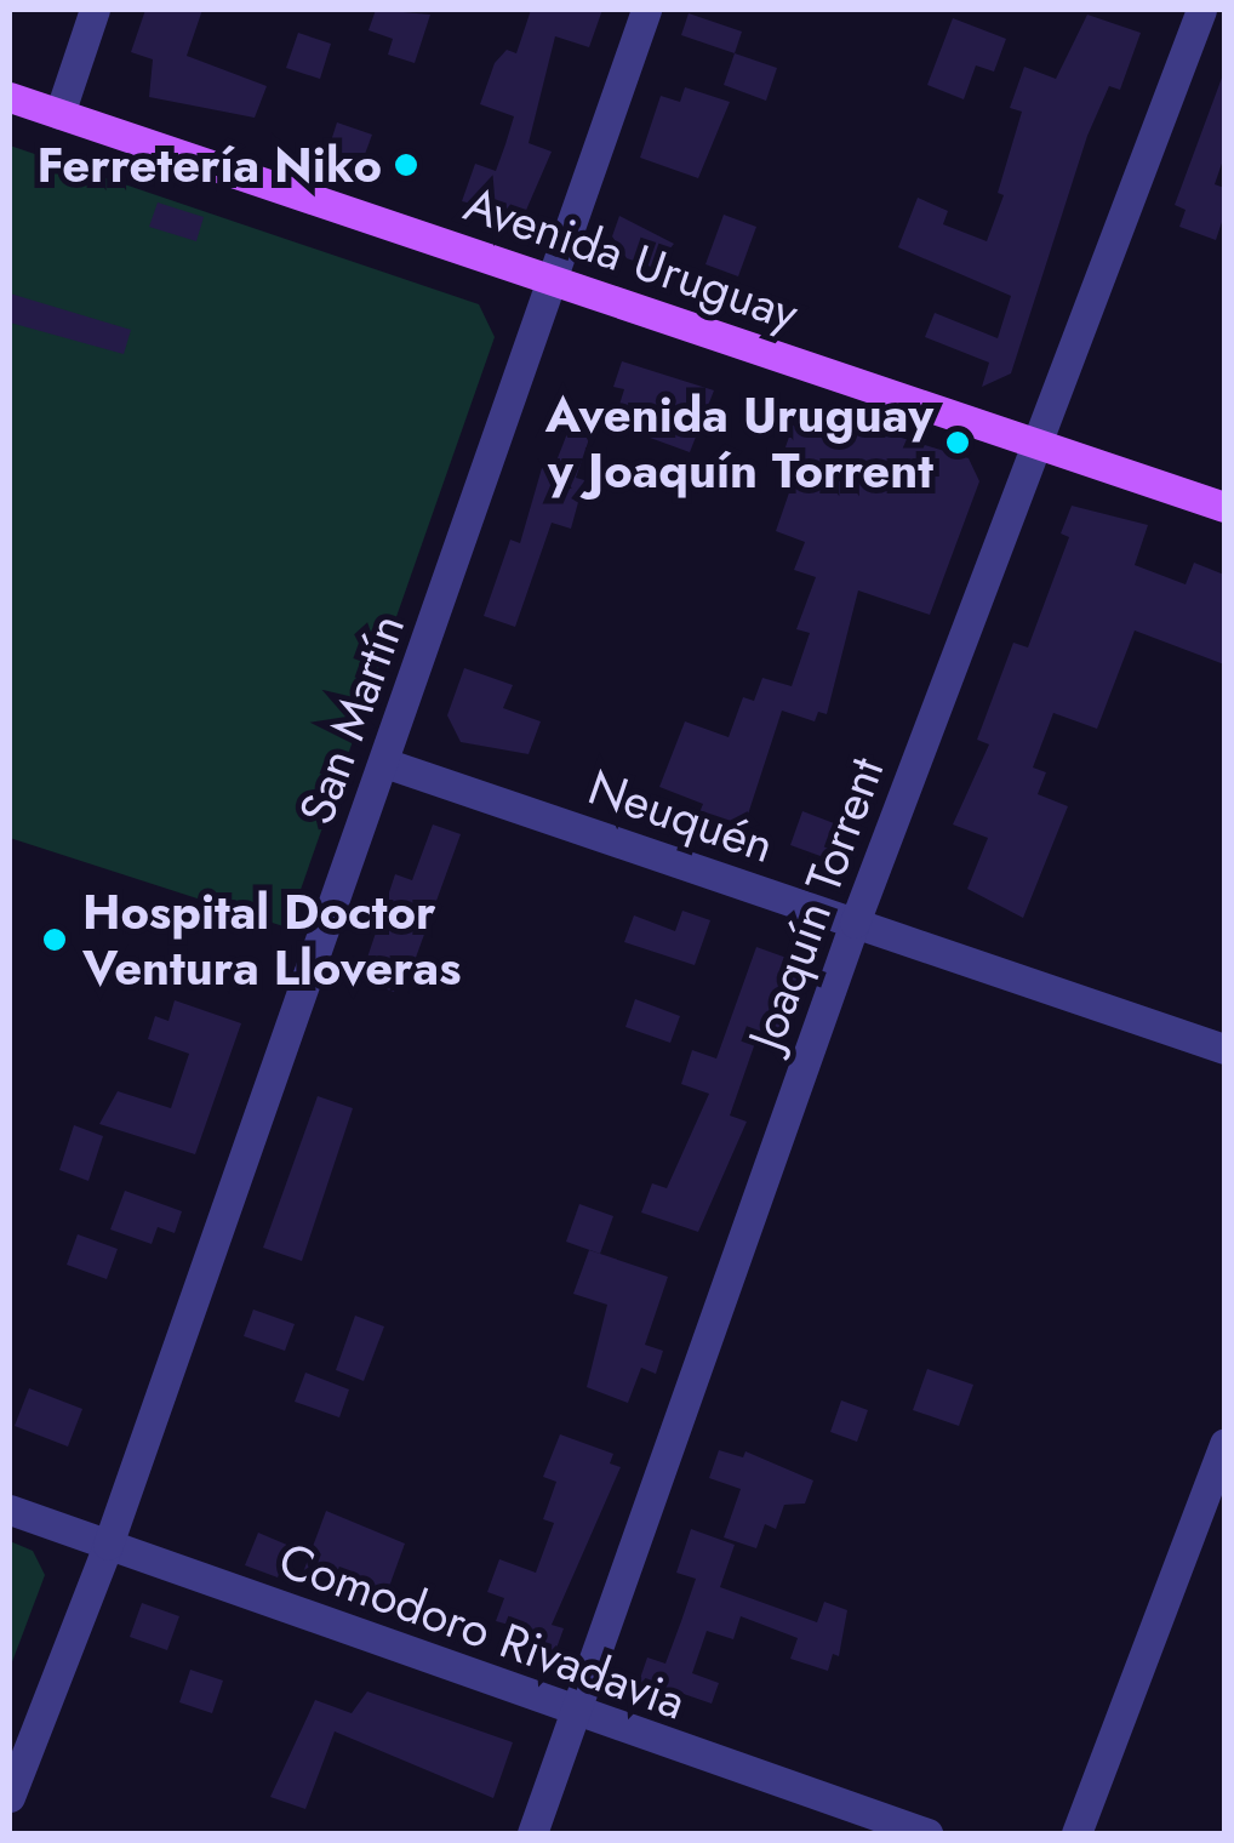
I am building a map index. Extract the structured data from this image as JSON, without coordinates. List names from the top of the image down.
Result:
{
  "streets": {
    "main road": ["Avenida Uruguay"],
    "street": [
      "San Martín",
      "Neuquén",
      "Joaquín Torrent",
      "Comodoro Rivadavia"
    ]
  },
  "crossings": [
    ["Avenida Uruguay", "San Martín"],
    ["Avenida Uruguay", "Joaquín Torrent"],
    ["San Martín", "Neuquén"],
    ["San Martín", "Comodoro Rivadavia"],
    ["Neuquén", "Joaquín Torrent"],
    ["Joaquín Torrent", "Comodoro Rivadavia"]
  ],
  "places": ["Ferretería Niko", "Avenida Uruguay y Joaquín Torrent", "Hospital Doctor Ventura Lloveras"]
}
